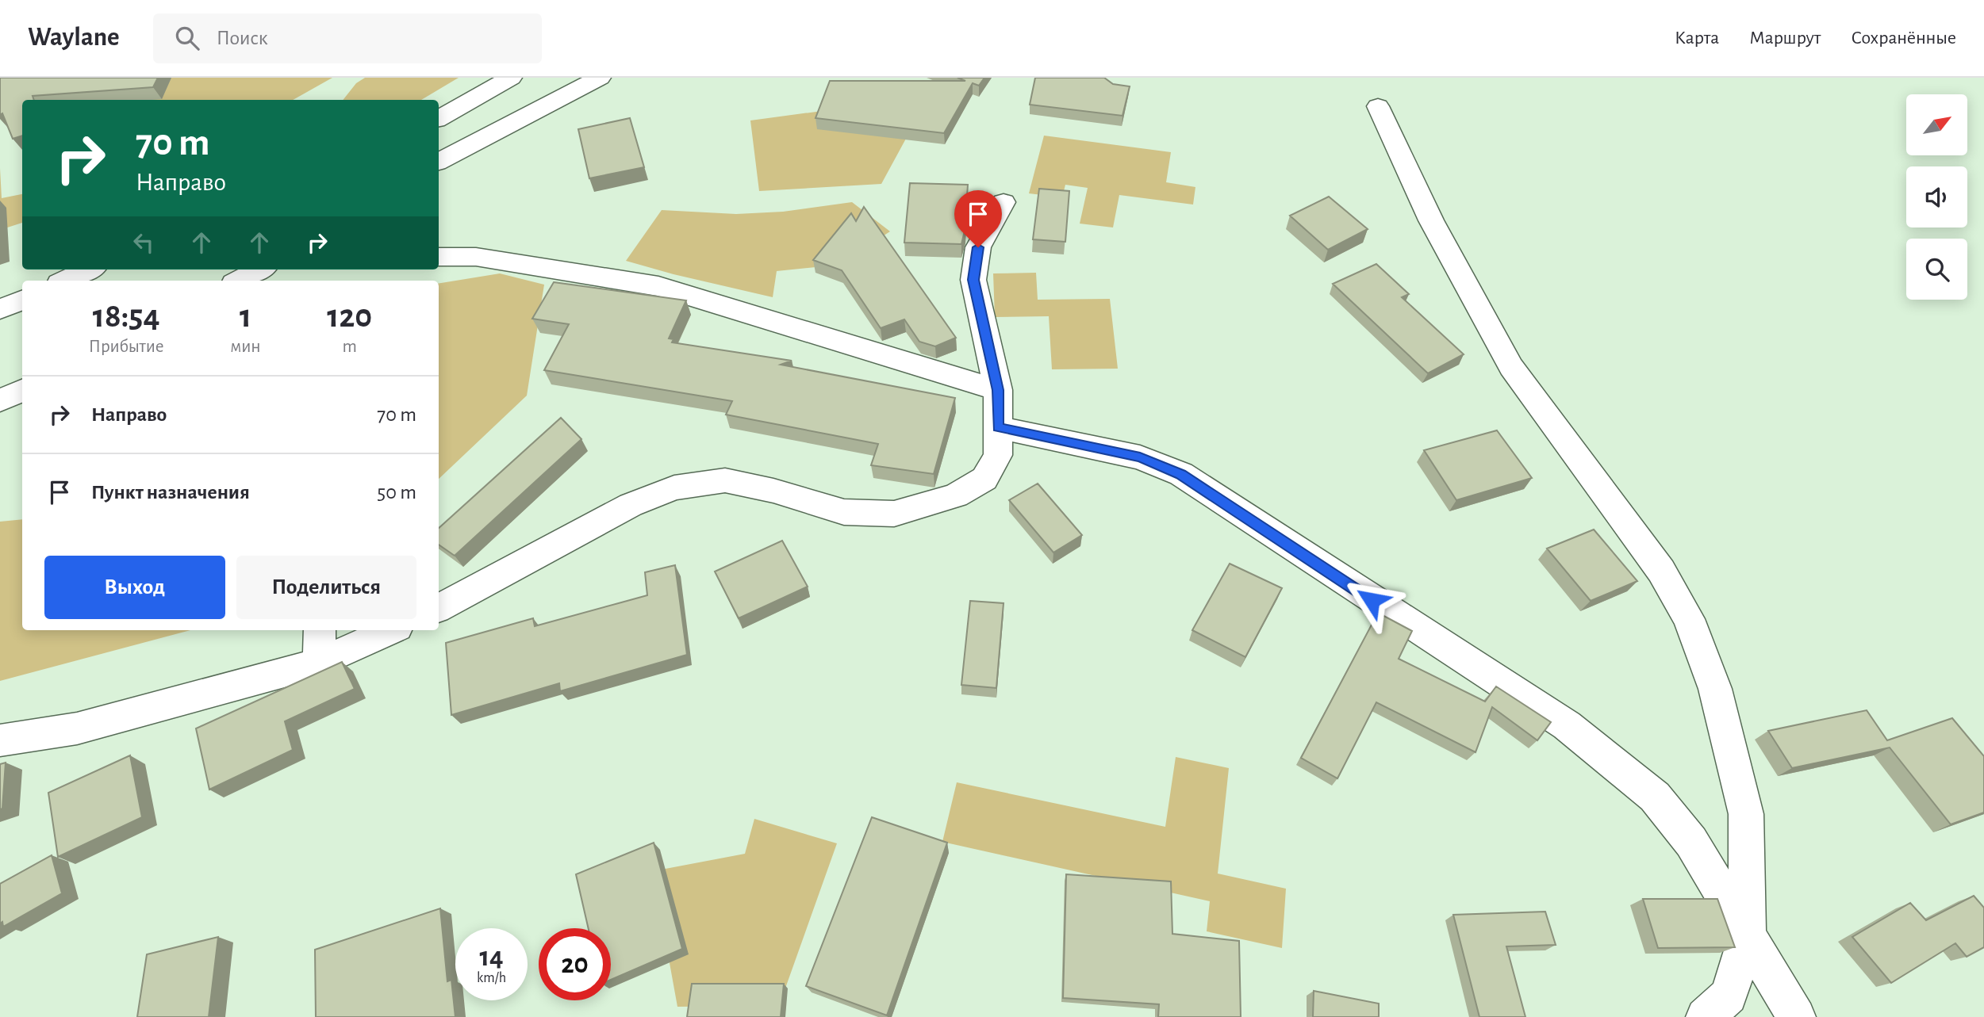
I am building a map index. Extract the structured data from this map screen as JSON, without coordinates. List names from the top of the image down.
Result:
{
  "north": "top right",
  "page": {
    "header": "Waylane",
    "search": "Поиск",
    "nav": ["Карта", "Маршрут", "Сохранённые"],
    "turn": ["70 m", "Направо"],
    "eta": [
      "18:54",
      "Прибытие",
      "1",
      "мин",
      "120",
      "m"
    ],
    "list": [
      {
        "name": "Направо",
        "value": "70 m"
      },
      {
        "name": "Пункт назначения",
        "value": "50 m"
      }
    ],
    "buttons": ["Выход", "Поделиться"],
    "speed": "14 km/h",
    "limit": "20"
  }
}
